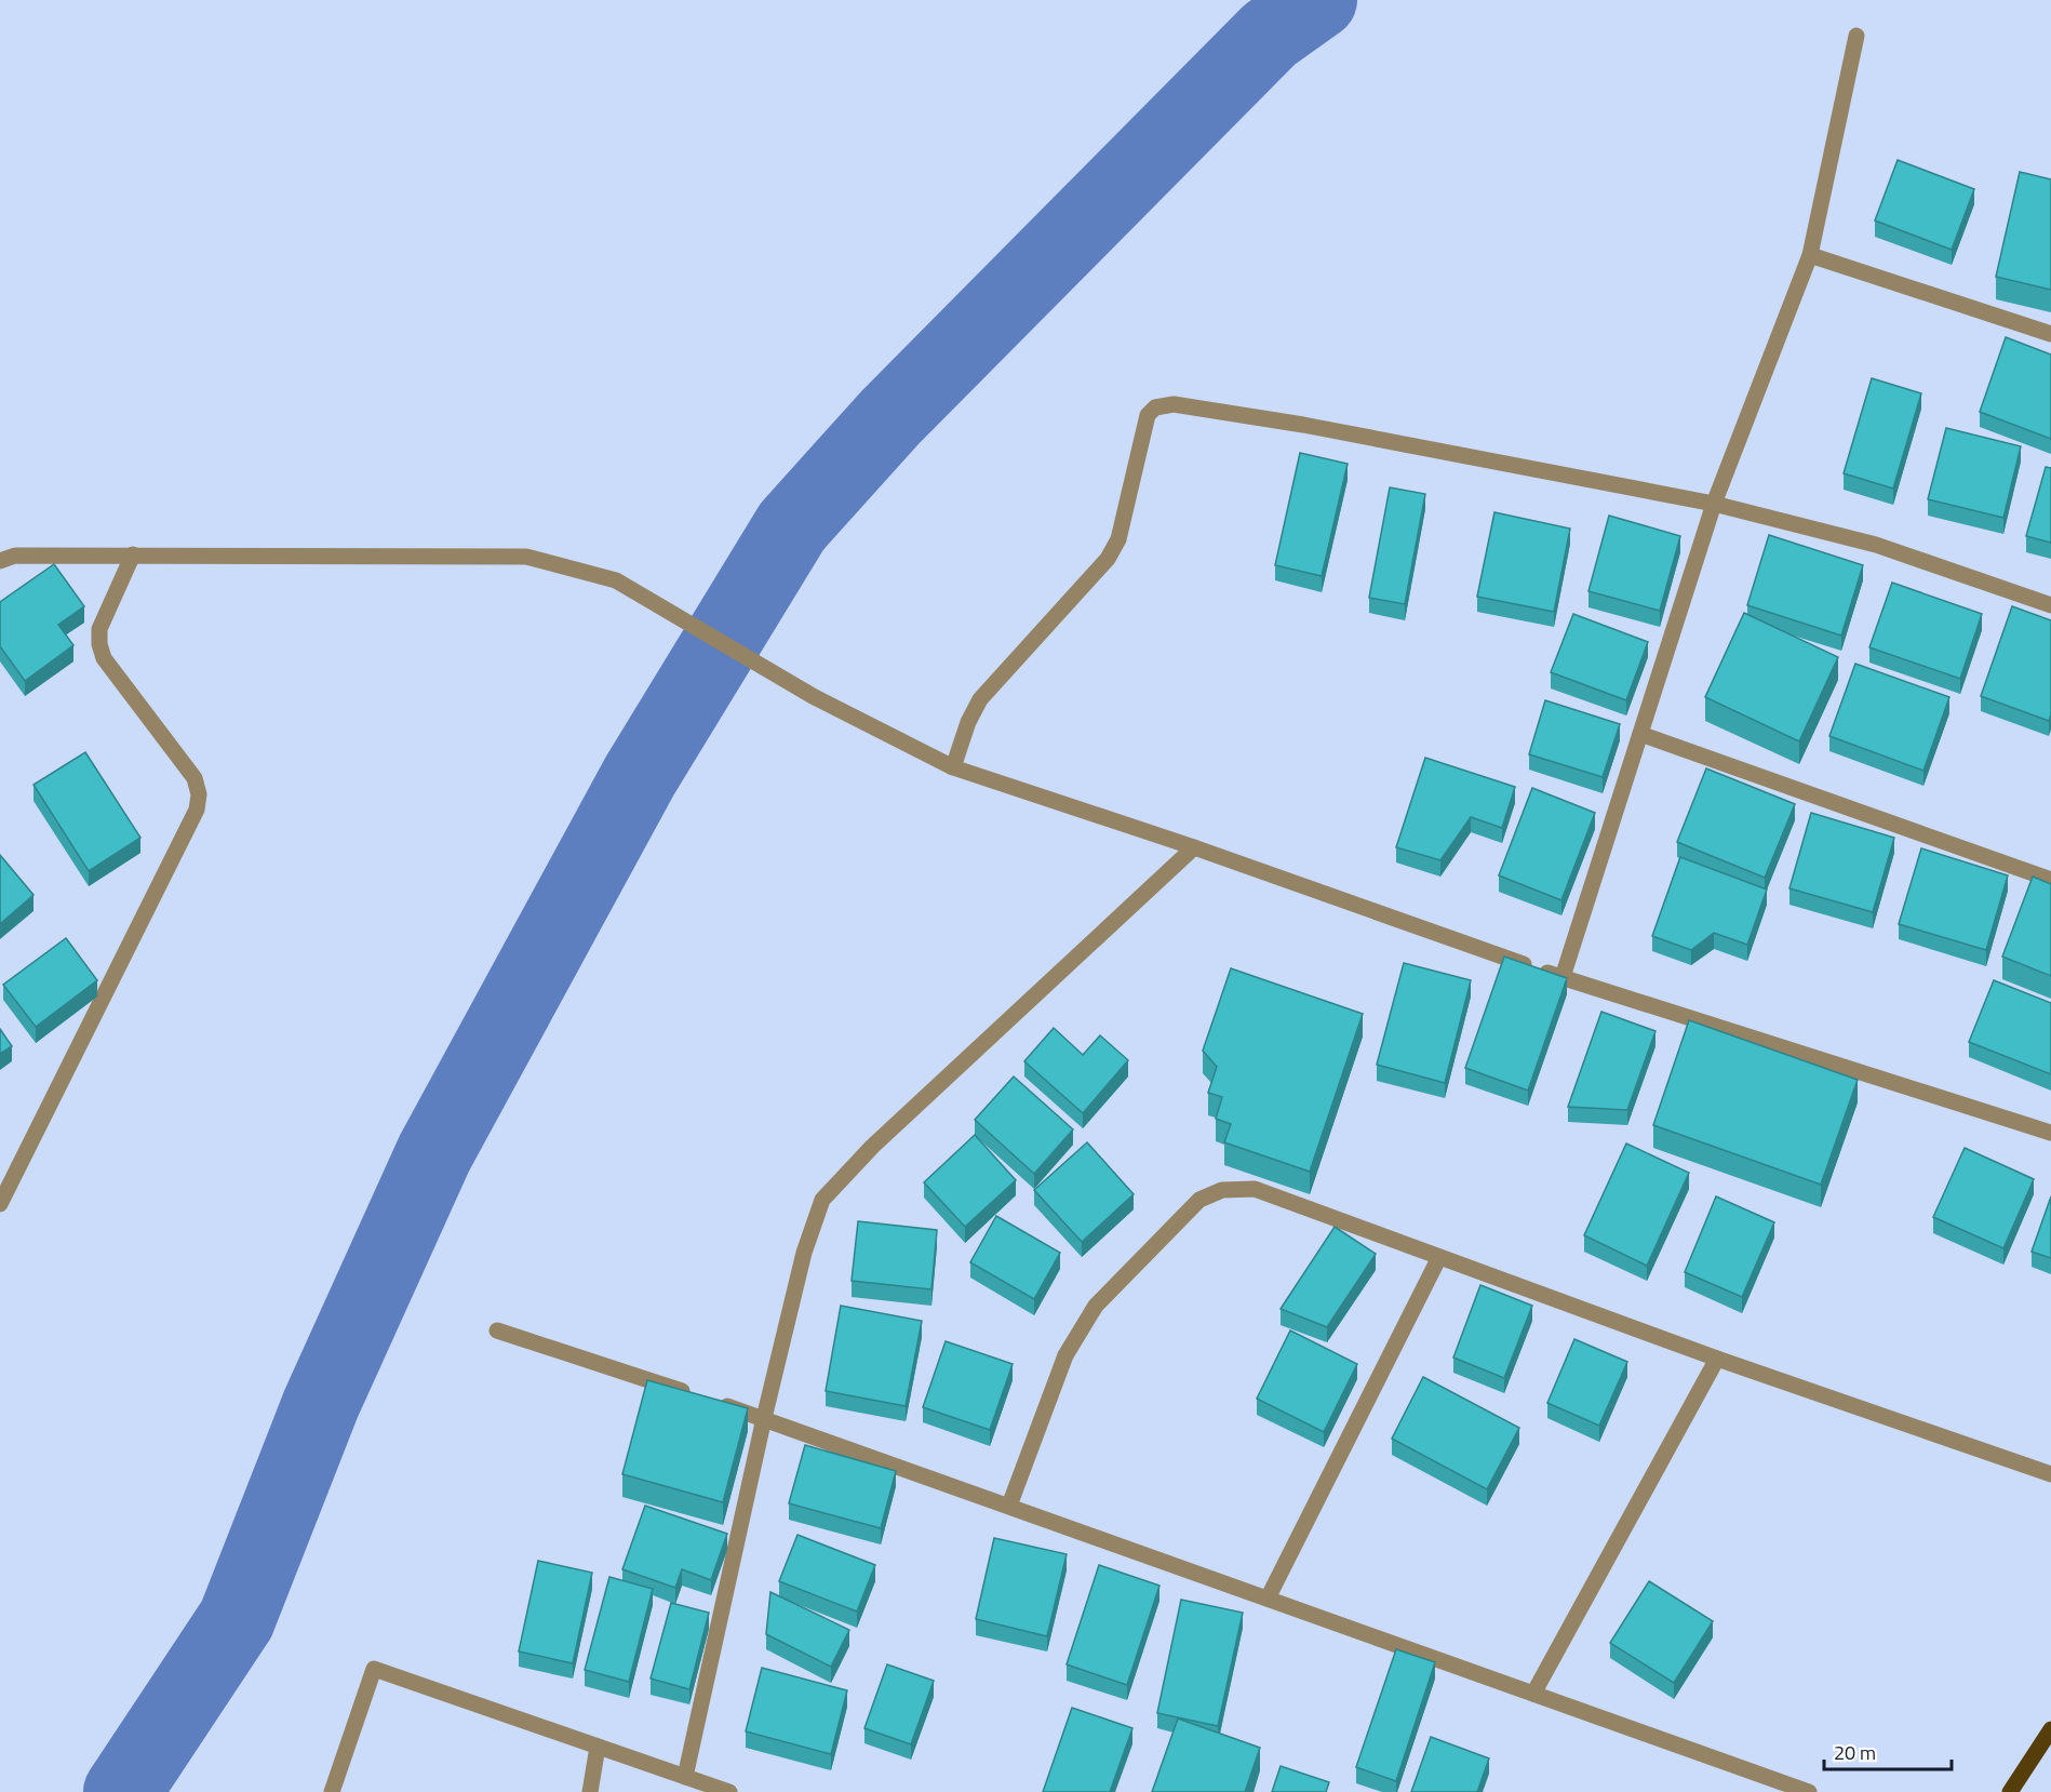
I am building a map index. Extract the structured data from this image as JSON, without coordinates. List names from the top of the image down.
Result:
{
  "scale_bar": "20 m"
}
